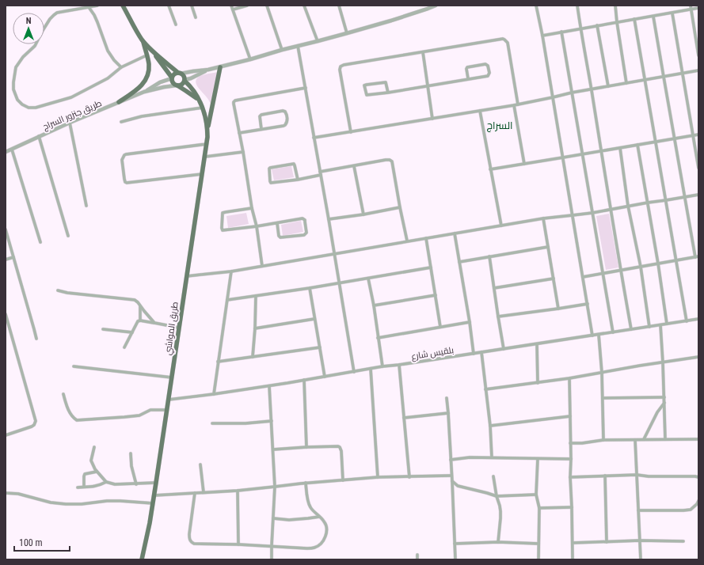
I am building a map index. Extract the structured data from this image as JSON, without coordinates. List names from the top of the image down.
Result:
{
  "streets": {
    "main road": ["طريق المواشي"],
    "street": ["طريق جنزور السراج", "بلقيس شارع"]
  },
  "crossings": [
    ["طريق جنزور السراج", "طريق المواشي"],
    ["طريق المواشي", "بلقيس شارع"]
  ],
  "districts": ["السراج"],
  "scale_bar": "100 m",
  "north": "top"
}
